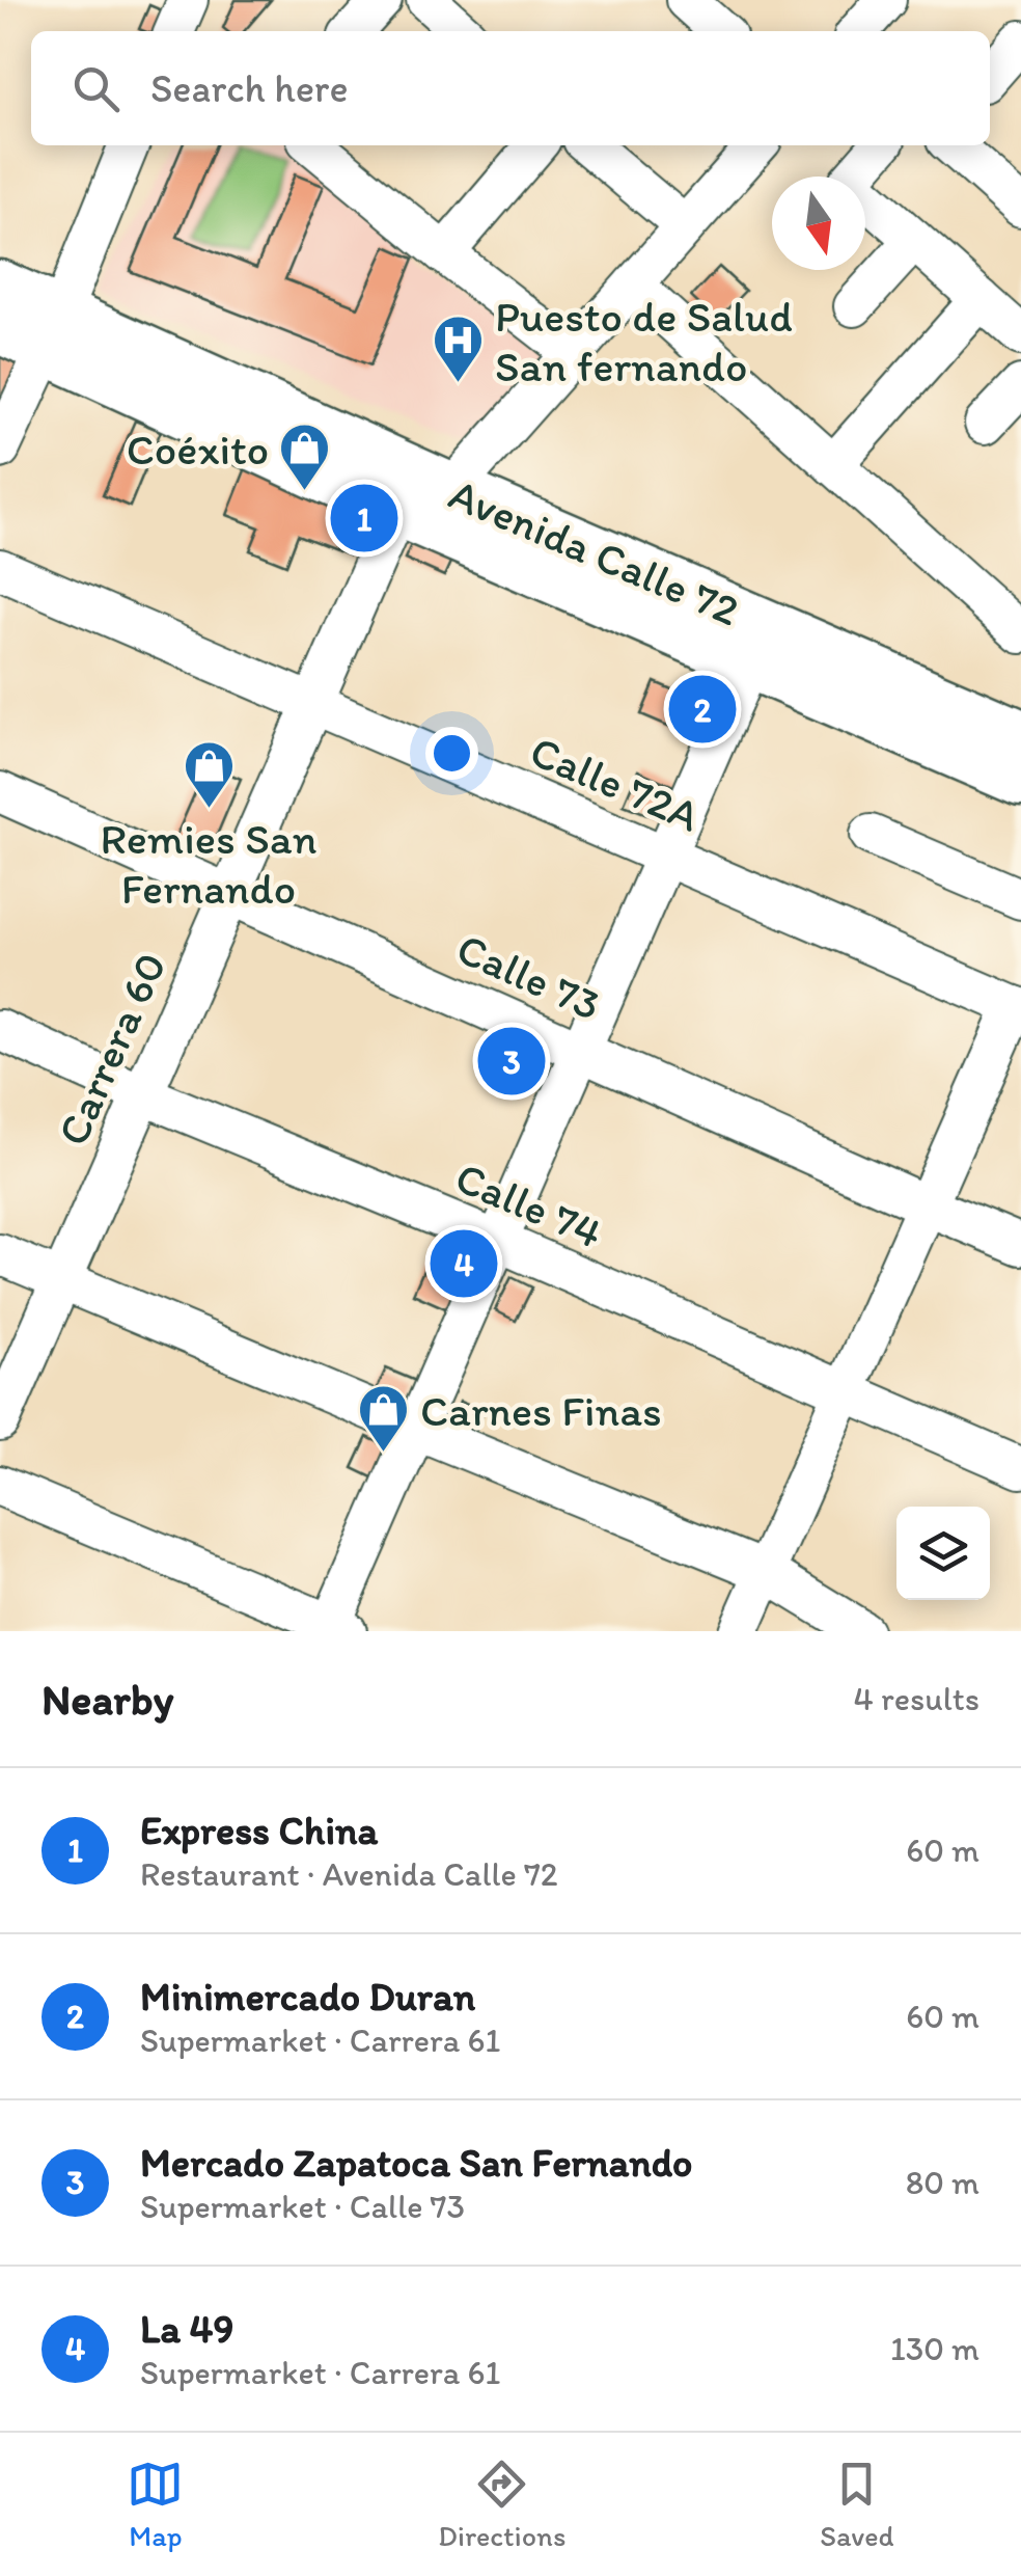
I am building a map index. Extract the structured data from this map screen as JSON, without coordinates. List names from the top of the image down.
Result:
{
  "streets": {
    "main road": ["Avenida Calle 72"],
    "street": [
      "Calle 72A",
      "Calle 73",
      "Carrera 60",
      "Calle 74"
    ]
  },
  "crossings": [
    ["Avenida Calle 72", "Carrera 60"],
    ["Calle 72A", "Carrera 60"],
    ["Calle 73", "Carrera 60"],
    ["Carrera 60", "Calle 74"]
  ],
  "places": {
    "hospital": ["Puesto de Salud San fernando"],
    "shop": ["Coéxito", "Remies San Fernando", "Carnes Finas"]
  },
  "north": "bottom",
  "page": {
    "search": "Search here",
    "pins": [
      "1",
      "2",
      "3",
      "4"
    ],
    "heading": ["Nearby", "4 results"],
    "list": [
      {
        "mark": "1",
        "name": "Express China",
        "note": "Restaurant · Avenida Calle 72",
        "value": "60 m"
      },
      {
        "mark": "2",
        "name": "Minimercado Duran",
        "note": "Supermarket · Carrera 61",
        "value": "60 m"
      },
      {
        "mark": "3",
        "name": "Mercado Zapatoca San Fernando",
        "note": "Supermarket · Calle 73",
        "value": "80 m"
      },
      {
        "mark": "4",
        "name": "La 49",
        "note": "Supermarket · Carrera 61",
        "value": "130 m"
      }
    ],
    "nav": ["Map", "Directions", "Saved"]
  }
}
